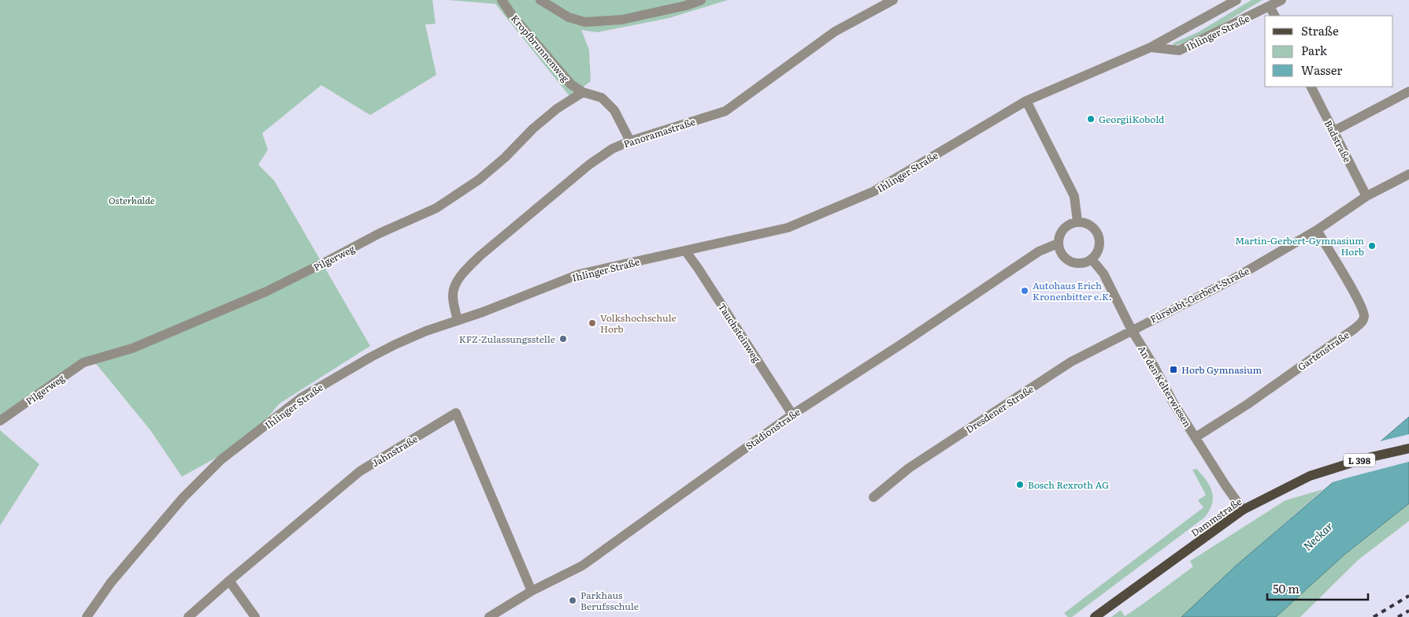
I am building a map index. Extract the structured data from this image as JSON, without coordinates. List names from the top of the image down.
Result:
{
  "streets": {
    "main road": ["L 398", "Dammstraße"],
    "street": [
      "Ihlinger Straße",
      "Kropfbrunnenweg",
      "Panoramastraße",
      "Badstraße",
      "Pilgerweg",
      "Fürstabt-Gerbert-Straße",
      "Tauchsteinweg",
      "Gartenstraße",
      "An den Kelterwiesen",
      "Dresdener Straße",
      "Stadionstraße",
      "Jahnstraße"
    ]
  },
  "crossings": [
    ["Ihlinger Straße", "Panoramastraße"],
    ["Ihlinger Straße", "Tauchsteinweg"],
    ["Kropfbrunnenweg", "Pilgerweg"],
    ["Badstraße", "Fürstabt-Gerbert-Straße"],
    ["Fürstabt-Gerbert-Straße", "Gartenstraße"],
    ["Fürstabt-Gerbert-Straße", "An den Kelterwiesen"],
    ["Fürstabt-Gerbert-Straße", "Dresdener Straße"],
    ["Tauchsteinweg", "Stadionstraße"],
    ["Gartenstraße", "An den Kelterwiesen"],
    ["An den Kelterwiesen", "Dresdener Straße"],
    ["An den Kelterwiesen", "Stadionstraße"],
    ["An den Kelterwiesen", "Dammstraße"],
    ["Stadionstraße", "Jahnstraße"]
  ],
  "water": ["Neckar"],
  "parks": ["Osterhalde"],
  "places": {
    "other": [
      "GeorgiiKobold",
      "Martin-Gerbert-Gymnasium Horb",
      "Autohaus Erich Kronenbitter e.K.",
      "Volkshochschule Horb",
      "KFZ-Zulassungsstelle",
      "Bosch Rexroth AG",
      "Parkhaus Berufsschule"
    ],
    "transit": ["Horb Gymnasium"]
  },
  "legend": ["Straße", "Park", "Wasser"],
  "scale_bar": "50 m"
}
